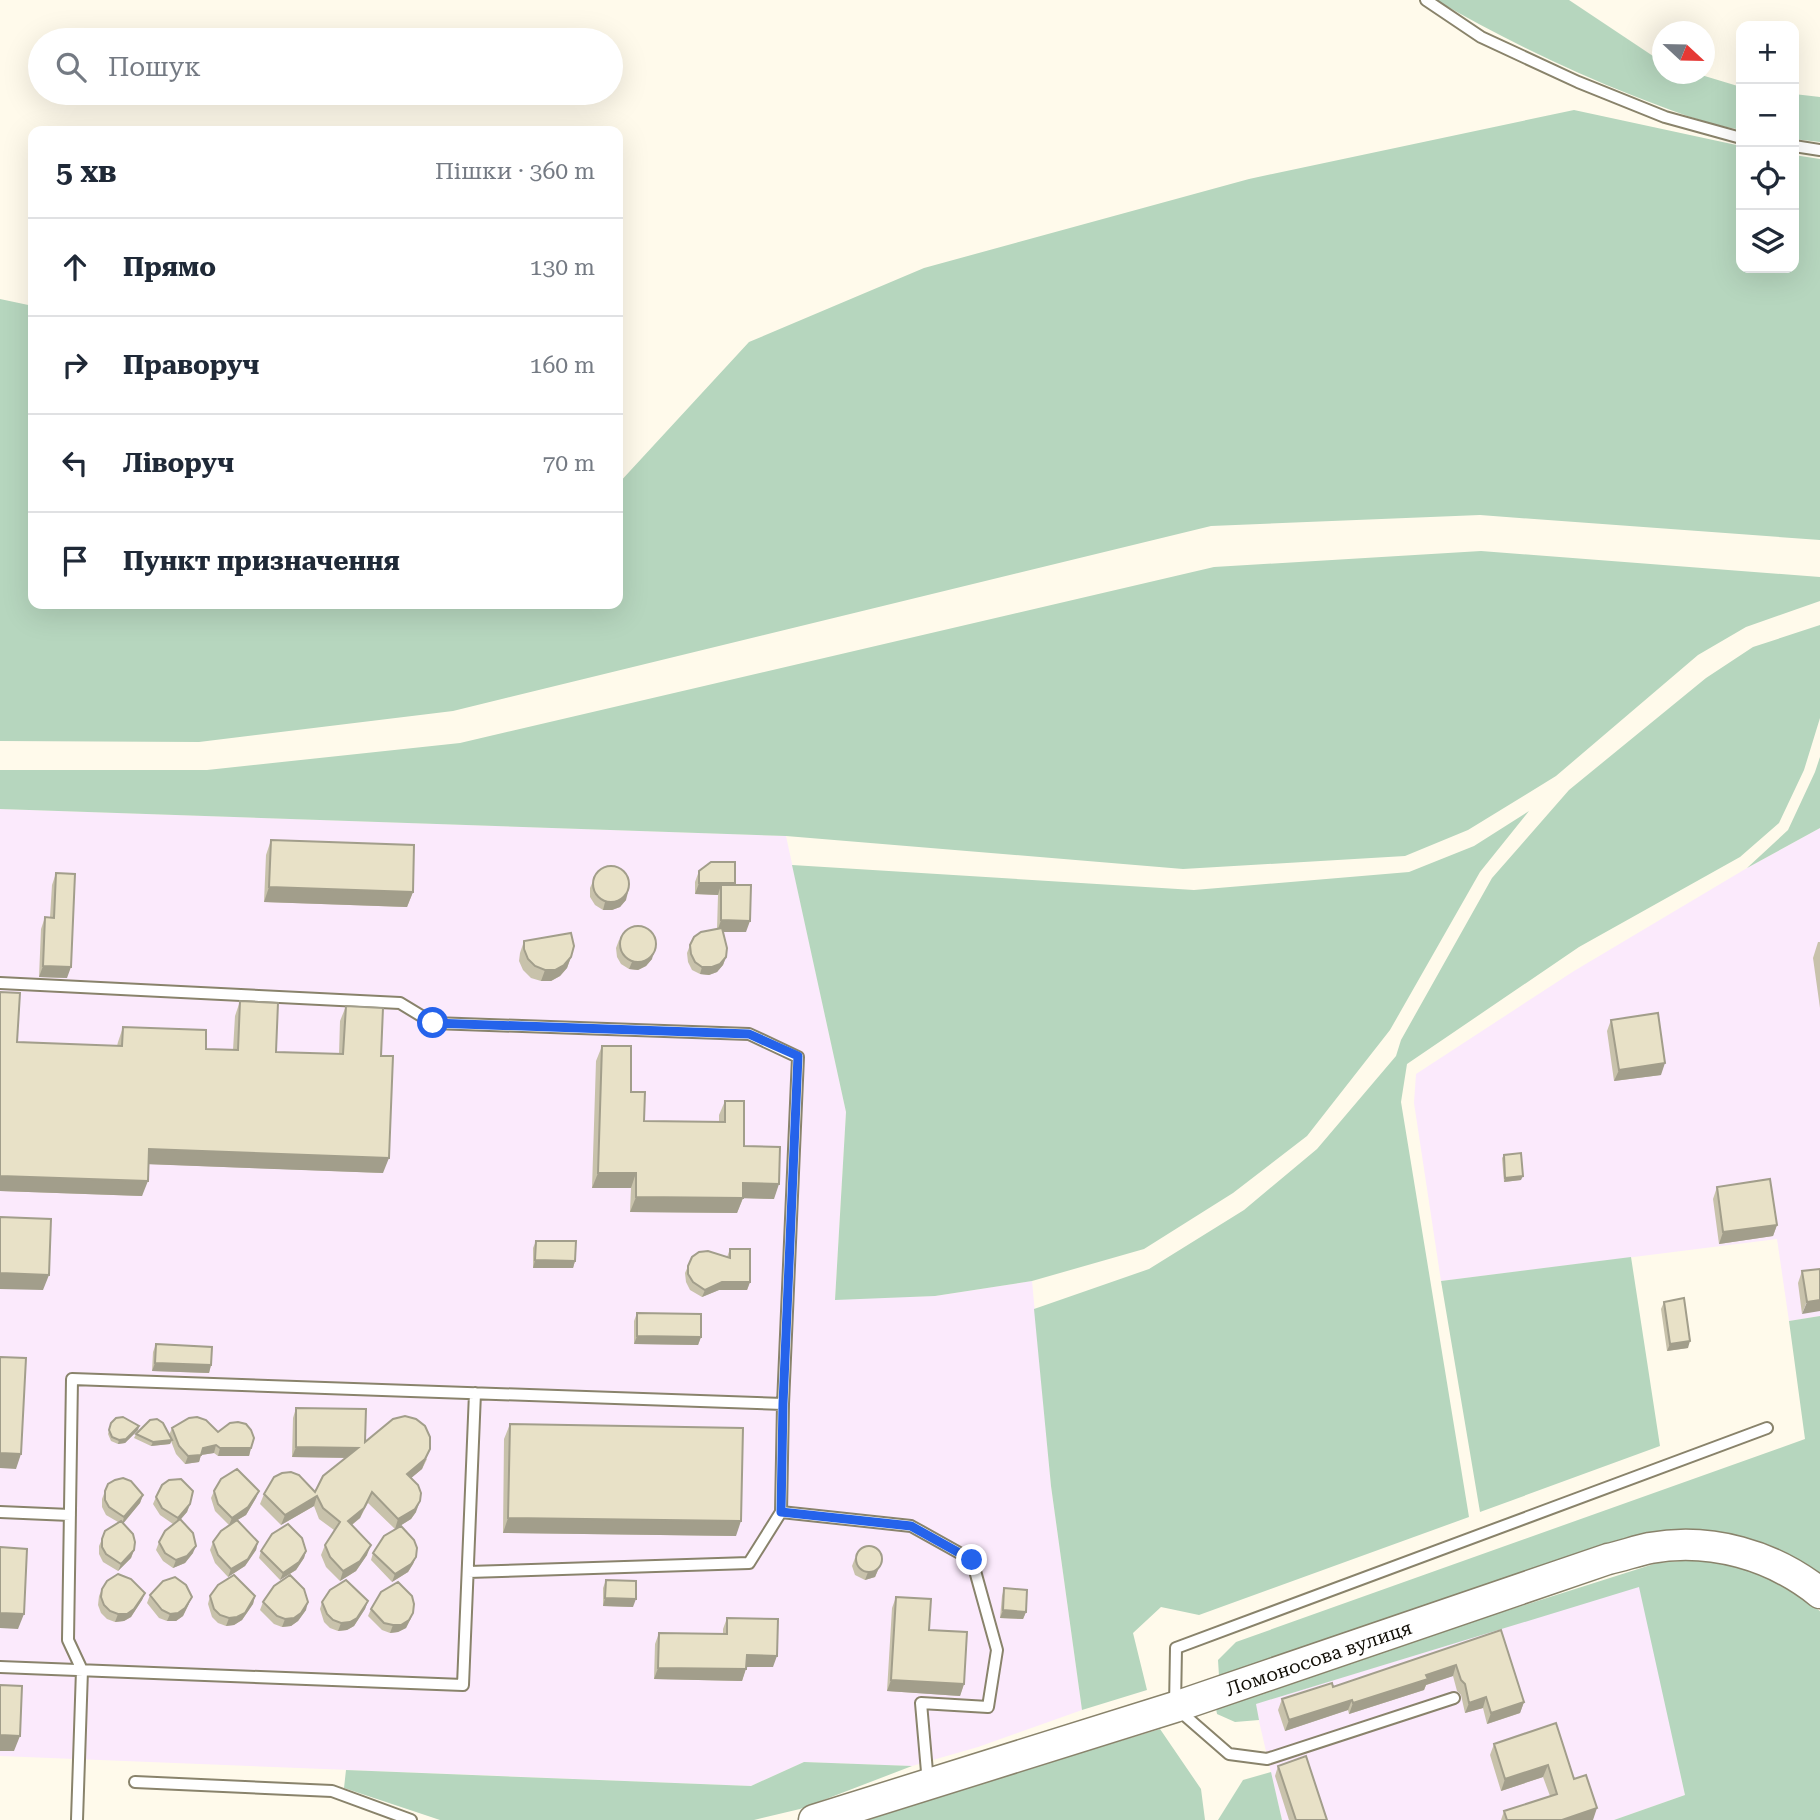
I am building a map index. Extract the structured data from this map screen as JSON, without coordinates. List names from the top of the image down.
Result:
{
  "streets": {
    "street": ["Ломоносова вулиця"]
  },
  "north": "right",
  "page": {
    "map_buttons": ["+", "−"],
    "search": "Пошук",
    "heading": ["5 хв", "Пішки · 360 m"],
    "list": [
      ["Прямо", "130 m"],
      ["Праворуч", "160 m"],
      ["Ліворуч", "70 m"],
      "Пункт призначення"
    ]
  }
}
